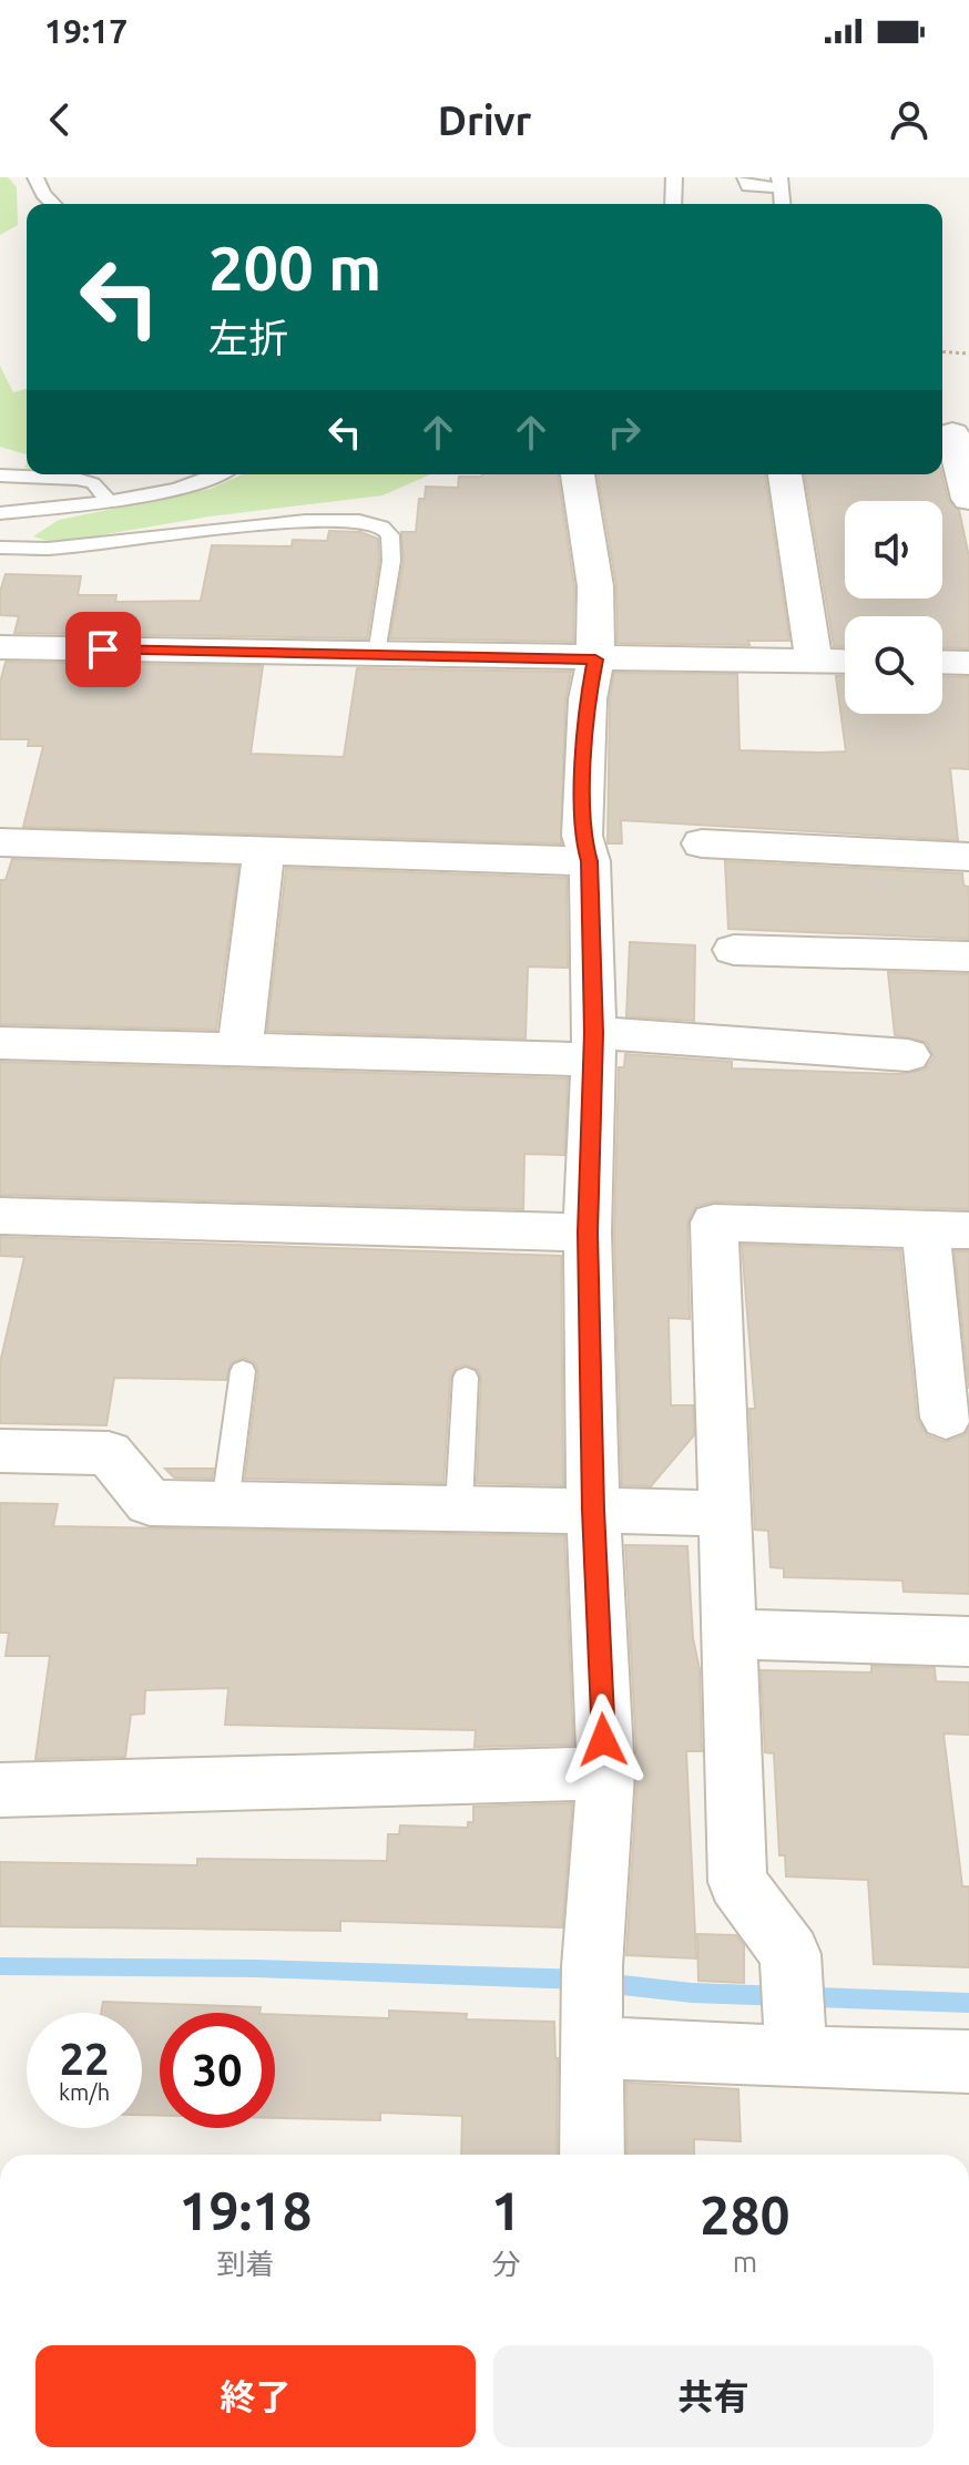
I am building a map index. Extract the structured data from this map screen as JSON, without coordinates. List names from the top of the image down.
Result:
{
  "page": {
    "status": "19:17",
    "header": "Drivr",
    "turn": ["200 m", "左折"],
    "speed": "22 km/h",
    "limit": "30",
    "eta": [
      "19:18",
      "到着",
      "1",
      "分",
      "280",
      "m"
    ],
    "buttons": ["終了", "共有"]
  }
}
